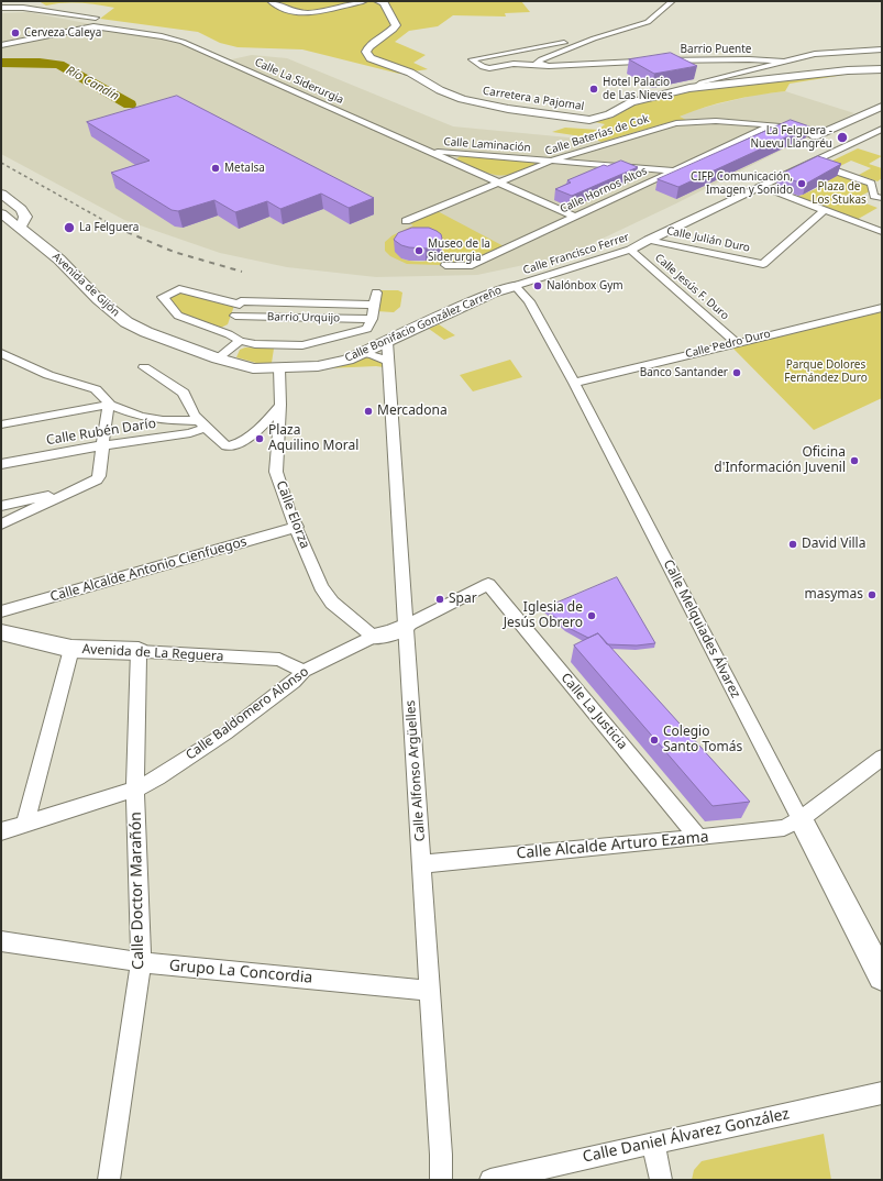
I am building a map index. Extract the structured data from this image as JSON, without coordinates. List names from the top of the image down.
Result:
{
  "streets": {
    "street": [
      "Barrio Puente",
      "Calle La Siderurgia",
      "Carretera a Pajomal",
      "Calle Baterías de Cok",
      "Calle Laminación",
      "Calle Hornos Altos",
      "Calle Julián Duro",
      "Calle Francisco Ferrer",
      "Avenida de Gijón",
      "Calle Jesús F. Duro",
      "Barrio Urquijo",
      "Calle Bonifacio González Carreño",
      "Calle Pedro Duro",
      "Calle Rubén Darío",
      "Calle Elorza",
      "Calle Alcalde Antonio Cienfuegos",
      "Calle Melquiades Álvarez",
      "Avenida de La Reguera",
      "Calle La Justicia",
      "Calle Baldomero Alonso",
      "Calle Alfonso Argüelles",
      "Calle Alcalde Arturo Ezama",
      "Calle Doctor Marañón",
      "Grupo La Concordia",
      "Calle Daniel Álvarez González"
    ]
  },
  "crossings": [
    ["Calle La Siderurgia", "Calle Baterías de Cok"],
    ["Calle La Siderurgia", "Calle Laminación"],
    ["Calle La Siderurgia", "Calle Hornos Altos"],
    ["Calle Baterías de Cok", "Calle Laminación"],
    ["Calle Baterías de Cok", "Calle Hornos Altos"],
    ["Calle Laminación", "Calle Hornos Altos"],
    ["Calle Julián Duro", "Calle Francisco Ferrer"],
    ["Calle Francisco Ferrer", "Calle Jesús F. Duro"],
    ["Calle Francisco Ferrer", "Calle Bonifacio González Carreño"],
    ["Calle Francisco Ferrer", "Calle Melquiades Álvarez"],
    ["Avenida de Gijón", "Calle Bonifacio González Carreño"],
    ["Avenida de Gijón", "Calle Elorza"],
    ["Calle Jesús F. Duro", "Calle Pedro Duro"],
    ["Calle Bonifacio González Carreño", "Calle Elorza"],
    ["Calle Bonifacio González Carreño", "Calle Melquiades Álvarez"],
    ["Calle Bonifacio González Carreño", "Calle Alfonso Argüelles"],
    ["Calle Pedro Duro", "Calle Melquiades Álvarez"],
    ["Calle Elorza", "Calle Alcalde Antonio Cienfuegos"],
    ["Calle Elorza", "Calle Baldomero Alonso"],
    ["Calle Melquiades Álvarez", "Calle Alcalde Arturo Ezama"],
    ["Avenida de La Reguera", "Calle Baldomero Alonso"],
    ["Avenida de La Reguera", "Calle Doctor Marañón"],
    ["Calle La Justicia", "Calle Baldomero Alonso"],
    ["Calle La Justicia", "Calle Alcalde Arturo Ezama"],
    ["Calle Baldomero Alonso", "Calle Alfonso Argüelles"],
    ["Calle Baldomero Alonso", "Calle Doctor Marañón"],
    ["Calle Alfonso Argüelles", "Calle Alcalde Arturo Ezama"],
    ["Calle Alfonso Argüelles", "Grupo La Concordia"],
    ["Calle Doctor Marañón", "Grupo La Concordia"]
  ],
  "water": ["Río Candín"],
  "parks": ["Plaza de Los Stukas", "Parque Dolores Fernández Duro"],
  "places": [
    "Cerveza Caleya",
    "Hotel Palacio de Las Nieves",
    "La Felguera - Nuevu Llangréu",
    "Metalsa",
    "CIFP Comunicación, Imagen y Sonido",
    "La Felguera",
    "Museo de la Siderurgia",
    "Nalónbox Gym",
    "Banco Santander",
    "Mercadona",
    "Plaza Aquilino Moral",
    "Oficina d'Información Juvenil",
    "David Villa",
    "masymas",
    "Spar",
    "Iglesia de Jesús Obrero",
    "Colegio Santo Tomás"
  ]
}
